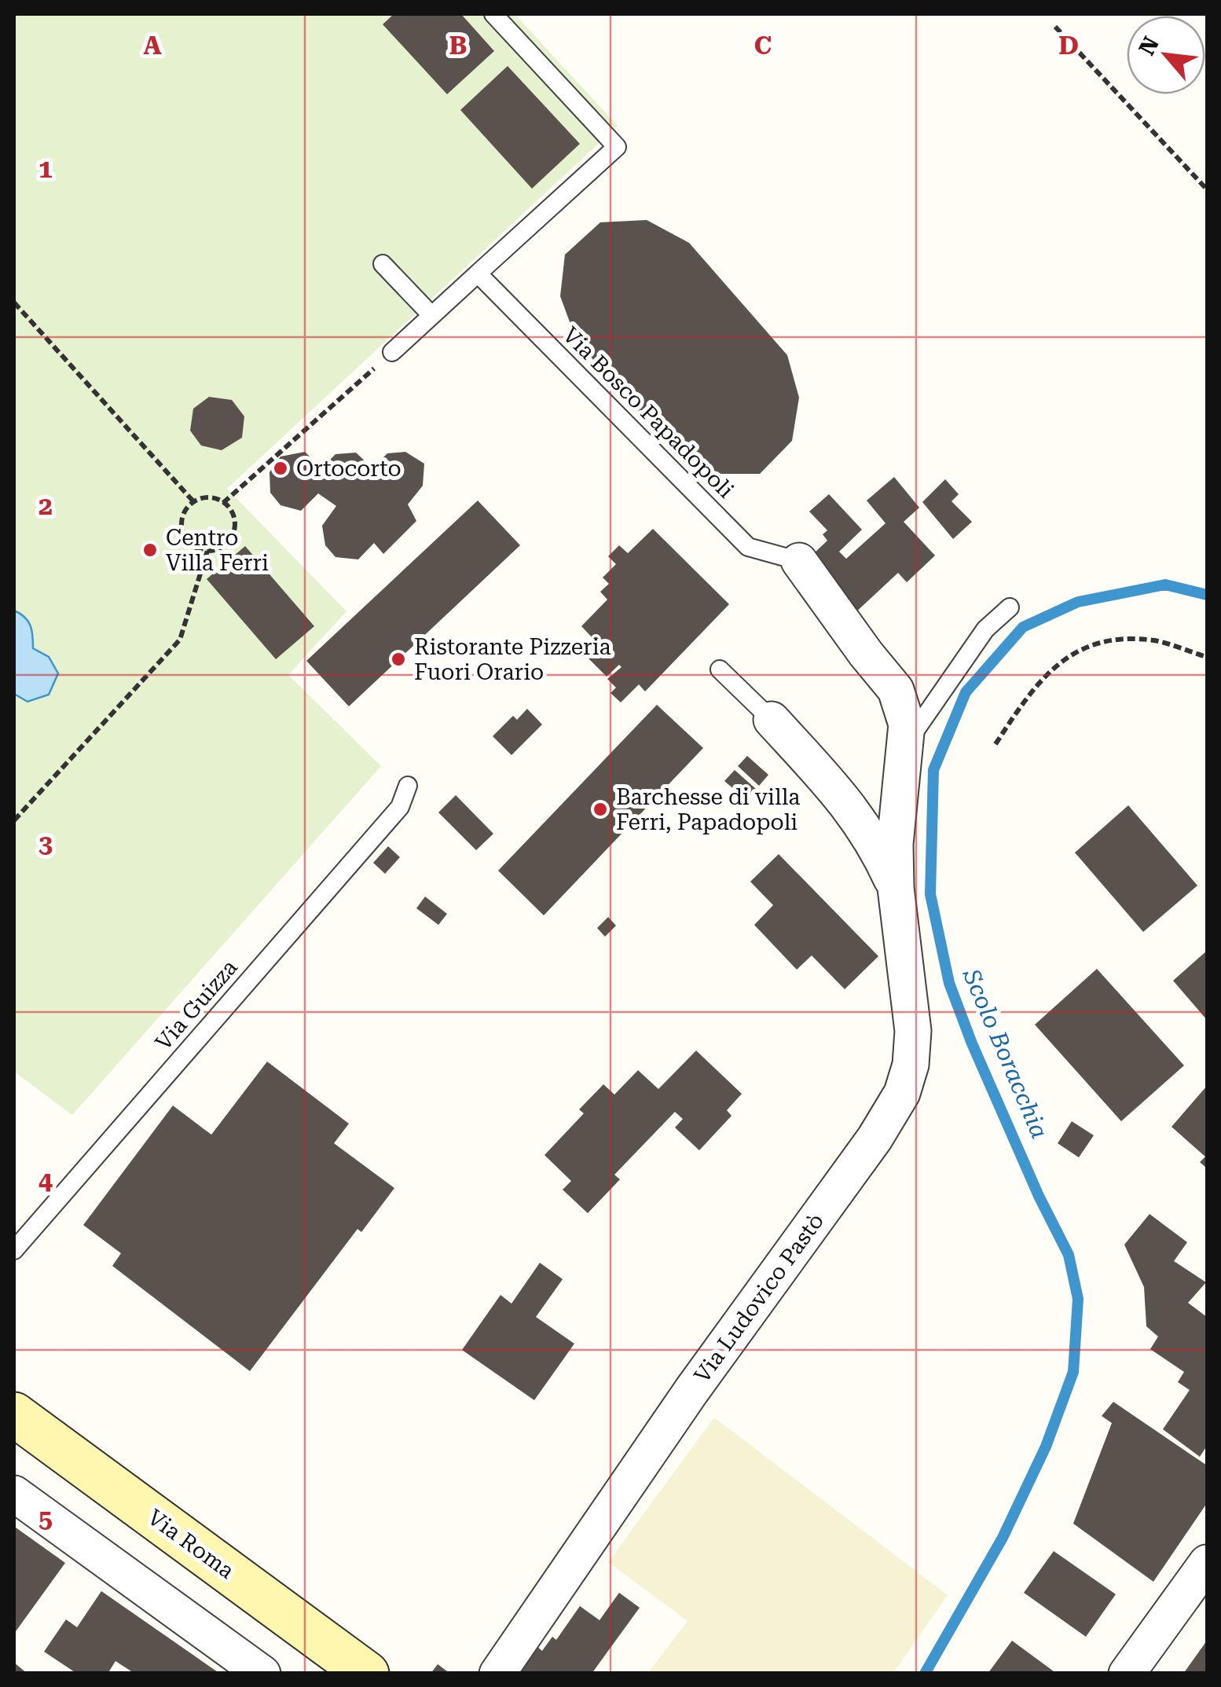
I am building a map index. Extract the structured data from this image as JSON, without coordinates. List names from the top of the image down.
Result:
{
  "streets": {
    "main road": ["Via Roma"],
    "street": ["Via Ludovico Pastò"],
    "lane": ["Via Bosco Papadopoli", "Via Guizza"]
  },
  "crossings": [
    ["Via Bosco Papadopoli", "Via Ludovico Pastò"]
  ],
  "water": ["Scolo Boracchia"],
  "places": [
    "Ortocorto",
    "Centro Villa Ferri",
    "Ristorante Pizzeria Fuori Orario",
    "Barchesse di villa Ferri, Papadopoli"
  ],
  "north": "top left",
  "grid": {
    "columns": [
      "A",
      "B",
      "C",
      "D"
    ],
    "rows": [
      "1",
      "2",
      "3",
      "4",
      "5"
    ]
  }
}
